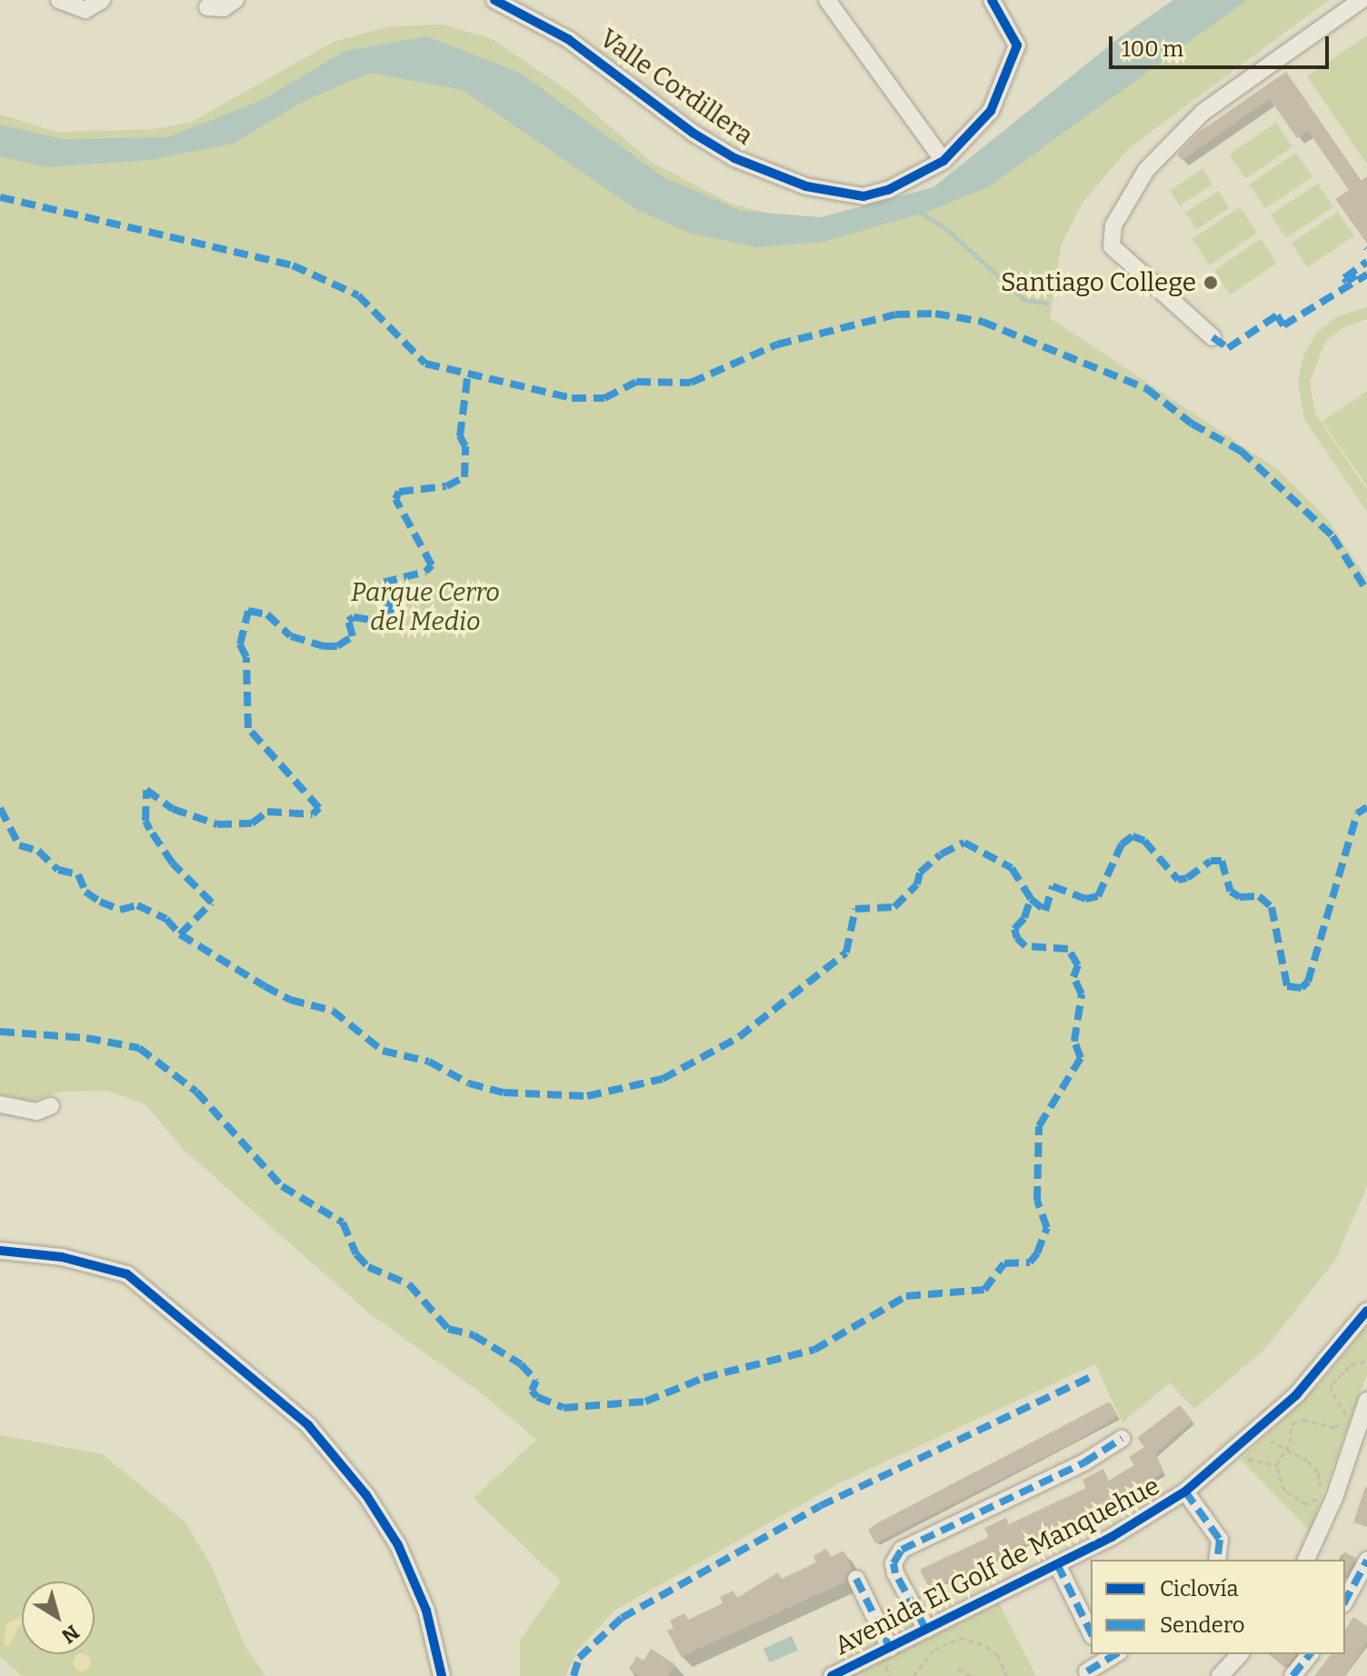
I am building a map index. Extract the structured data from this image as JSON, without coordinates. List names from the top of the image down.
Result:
{
  "streets": {
    "street": ["Valle Cordillera", "Avenida El Golf de Manquehue"]
  },
  "parks": ["Parque Cerro del Medio"],
  "places": ["Santiago College"],
  "legend": ["Ciclovía", "Sendero"],
  "scale_bar": "100 m",
  "north": "bottom right"
}
